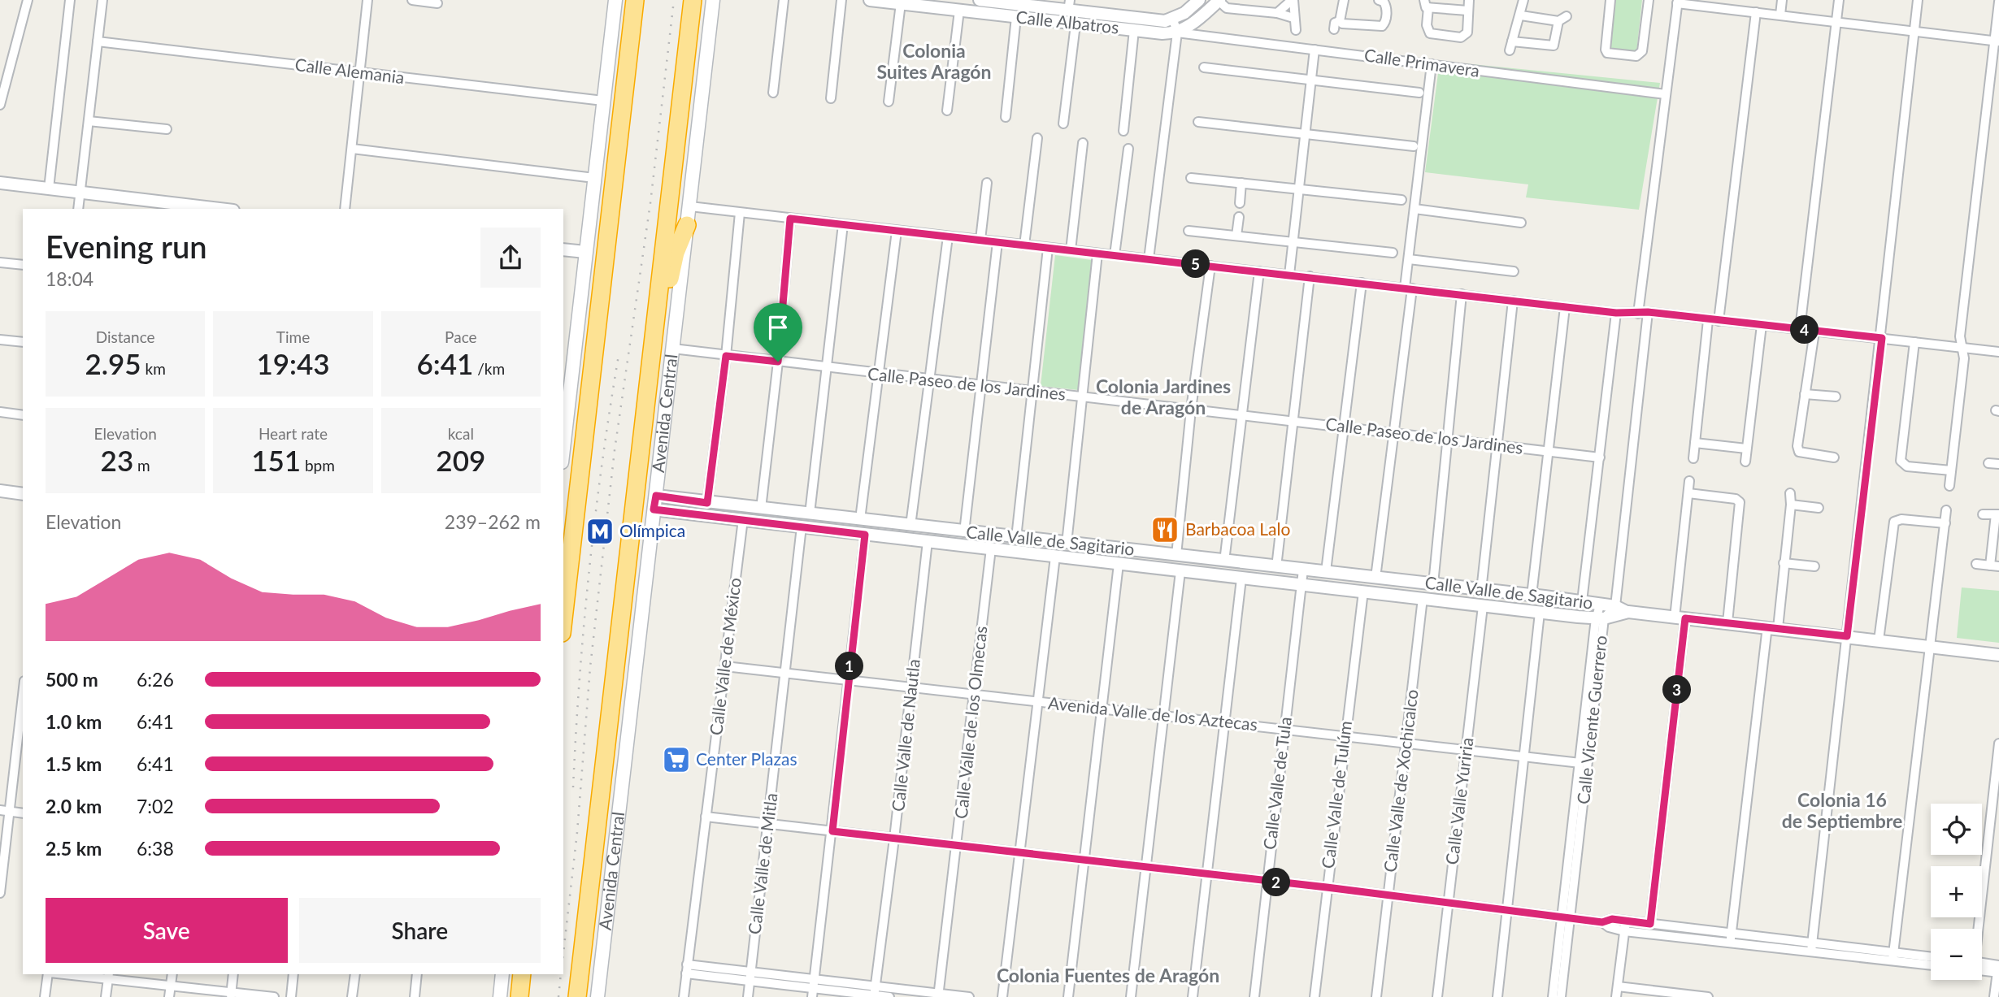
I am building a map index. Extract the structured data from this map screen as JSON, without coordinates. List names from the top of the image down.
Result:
{
  "streets": {
    "highway": ["Avenida Central"],
    "street": [
      "Calle Albatros",
      "Calle Primavera",
      "Calle Alemania",
      "Calle Paseo de los Jardines",
      "Calle Valle de Sagitario",
      "Calle Valle de México",
      "Avenida Valle de los Aztecas",
      "Calle Vicente Guerrero",
      "Calle Valle de los Olmecas",
      "Calle Valle de Nautla",
      "Calle Valle de Xochicalco",
      "Calle Valle de Tula",
      "Calle Valle de Tulúm",
      "Calle Valle Yuriria",
      "Calle Valle de Mitla"
    ]
  },
  "crossings": [
    ["Calle Albatros", "Calle Primavera"],
    ["Calle Paseo de los Jardines", "Avenida Central"],
    ["Avenida Central", "Calle Valle de Sagitario"],
    ["Calle Valle de Sagitario", "Calle Valle de México"],
    ["Calle Valle de Sagitario", "Calle Vicente Guerrero"],
    ["Calle Valle de Sagitario", "Calle Valle de los Olmecas"],
    ["Calle Valle de Sagitario", "Calle Valle de Nautla"],
    ["Calle Valle de Sagitario", "Calle Valle de Xochicalco"],
    ["Calle Valle de Sagitario", "Calle Valle de Tula"],
    ["Calle Valle de Sagitario", "Calle Valle de Tulúm"],
    ["Calle Valle de Sagitario", "Calle Valle Yuriria"],
    ["Calle Valle de Sagitario", "Calle Valle de Mitla"],
    ["Calle Valle de México", "Avenida Valle de los Aztecas"],
    ["Avenida Valle de los Aztecas", "Calle Vicente Guerrero"],
    ["Avenida Valle de los Aztecas", "Calle Valle de los Olmecas"],
    ["Avenida Valle de los Aztecas", "Calle Valle de Nautla"],
    ["Avenida Valle de los Aztecas", "Calle Valle de Xochicalco"],
    ["Avenida Valle de los Aztecas", "Calle Valle de Tula"],
    ["Avenida Valle de los Aztecas", "Calle Valle de Tulúm"],
    ["Avenida Valle de los Aztecas", "Calle Valle Yuriria"],
    ["Avenida Valle de los Aztecas", "Calle Valle de Mitla"]
  ],
  "districts": [
    "Colonia Suites Aragón",
    "Colonia Jardines de Aragón",
    "Colonia 16 de Septiembre",
    "Colonia Fuentes de Aragón"
  ],
  "places": {
    "restaurant": ["Barbacoa Lalo"],
    "metro station": ["Olímpica"],
    "supermarket": ["Center Plazas"]
  },
  "page": {
    "heading": ["Evening run", "18:04"],
    "pins": [
      "5",
      "4",
      "1",
      "3",
      "2"
    ],
    "stats": [
      ["Distance", "2.95 km"],
      ["Time", "19:43"],
      ["Pace", "6:41 /km"],
      ["Elevation", "23 m"],
      ["Heart rate", "151 bpm"],
      ["kcal", "209"]
    ],
    "chart": ["Elevation", "239–262 m"],
    "list": [
      {
        "name": "500 m",
        "note": "6:26"
      },
      {
        "name": "1.0 km",
        "note": "6:41"
      },
      {
        "name": "1.5 km",
        "note": "6:41"
      },
      {
        "name": "2.0 km",
        "note": "7:02"
      },
      {
        "name": "2.5 km",
        "note": "6:38"
      }
    ],
    "map_buttons": ["+", "−"],
    "buttons": ["Save", "Share"]
  }
}
